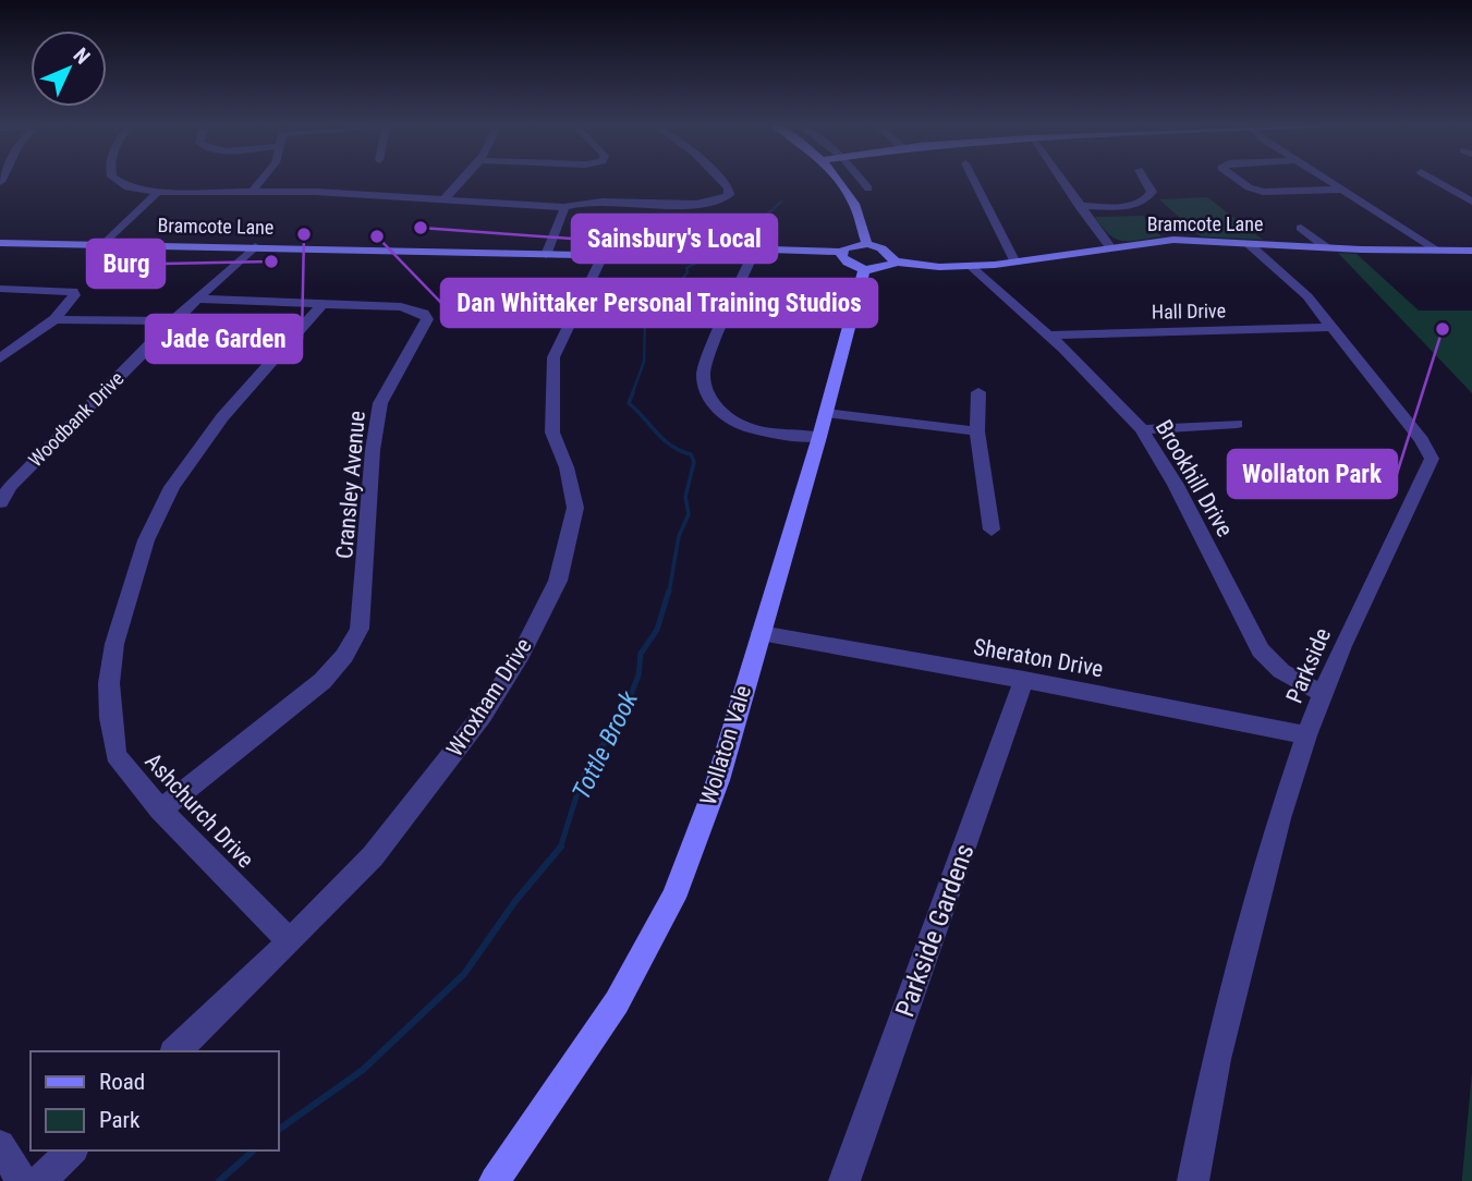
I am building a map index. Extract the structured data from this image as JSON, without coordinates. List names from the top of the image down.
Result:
{
  "streets": {
    "street": [
      "Bramcote Lane",
      "Hall Drive",
      "Woodbank Drive",
      "Brookhill Drive",
      "Cransley Avenue",
      "Sheraton Drive",
      "Parkside",
      "Wroxham Drive",
      "Wollaton Vale",
      "Ashchurch Drive",
      "Parkside Gardens"
    ]
  },
  "crossings": [
    ["Bramcote Lane", "Woodbank Drive"],
    ["Bramcote Lane", "Brookhill Drive"],
    ["Bramcote Lane", "Parkside"],
    ["Bramcote Lane", "Wroxham Drive"],
    ["Hall Drive", "Brookhill Drive"],
    ["Hall Drive", "Parkside"],
    ["Woodbank Drive", "Cransley Avenue"],
    ["Brookhill Drive", "Parkside"],
    ["Cransley Avenue", "Ashchurch Drive"],
    ["Sheraton Drive", "Parkside"],
    ["Sheraton Drive", "Wollaton Vale"],
    ["Sheraton Drive", "Parkside Gardens"],
    ["Wroxham Drive", "Ashchurch Drive"]
  ],
  "water": ["Tottle Brook"],
  "places": [
    "Sainsbury's Local",
    "Jade Garden",
    "Dan Whittaker Personal Training Studios",
    "Burg",
    "Wollaton Park"
  ],
  "legend": ["Road", "Park"],
  "north": "top right"
}
